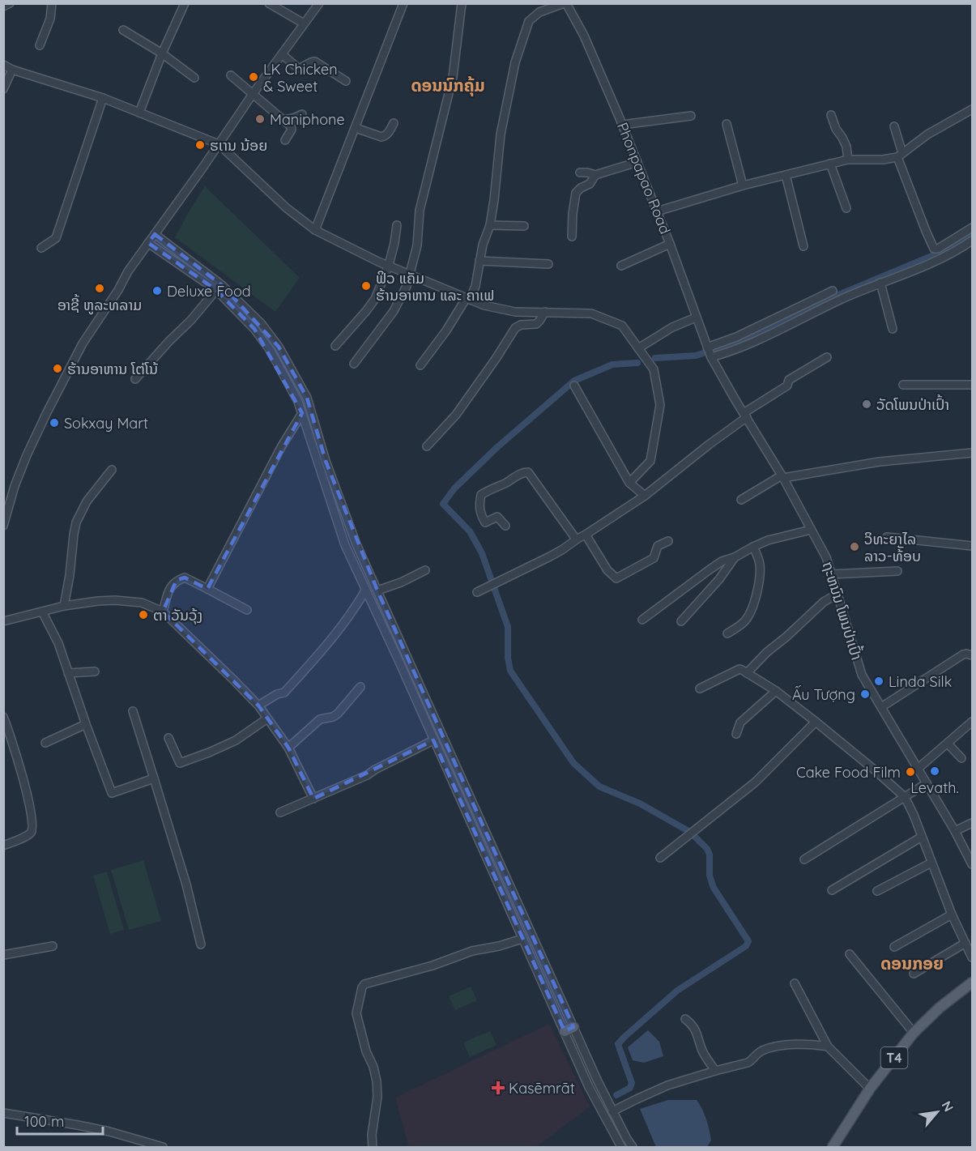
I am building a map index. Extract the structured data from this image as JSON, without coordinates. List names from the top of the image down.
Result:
{
  "streets": {
    "main road": ["T4"],
    "street": ["Phonpapao Road", "ຖະຫນົນ ໂພນປ່າເປົ້າ"]
  },
  "crossings": [
    ["Phonpapao Road", "ຖະຫນົນ ໂພນປ່າເປົ້າ"]
  ],
  "districts": ["ດອນນົກຄຸ້ມ", "ດອນກອຍ"],
  "places": {
    "other": [
      "LK Chicken & Sweet",
      "Maniphone",
      "ຮເານ ນ້ອຍ",
      "ຟິວ ແຄັມ ຮ້ານອາຫານ ແລະ ຄາເຟ",
      "ອາຊີ້ ຫູລະທລາມ",
      "Deluxe Food",
      "ຮ້ານອາຫານ ໂຕ່ໂນ້",
      "ວັດໂພນປ່າເປົ້າ",
      "Sokxay Mart",
      "ວິທະຍາໄລ ລາວ-ທ້ັອບ",
      "ຕາ ວັນວຸ້ງ",
      "Linda Silk",
      "Ấu Tượng",
      "Levath.",
      "Cake Food Film"
    ],
    "health": ["Kasēmrāt"]
  },
  "scale_bar": "100 m",
  "north": "top right"
}
